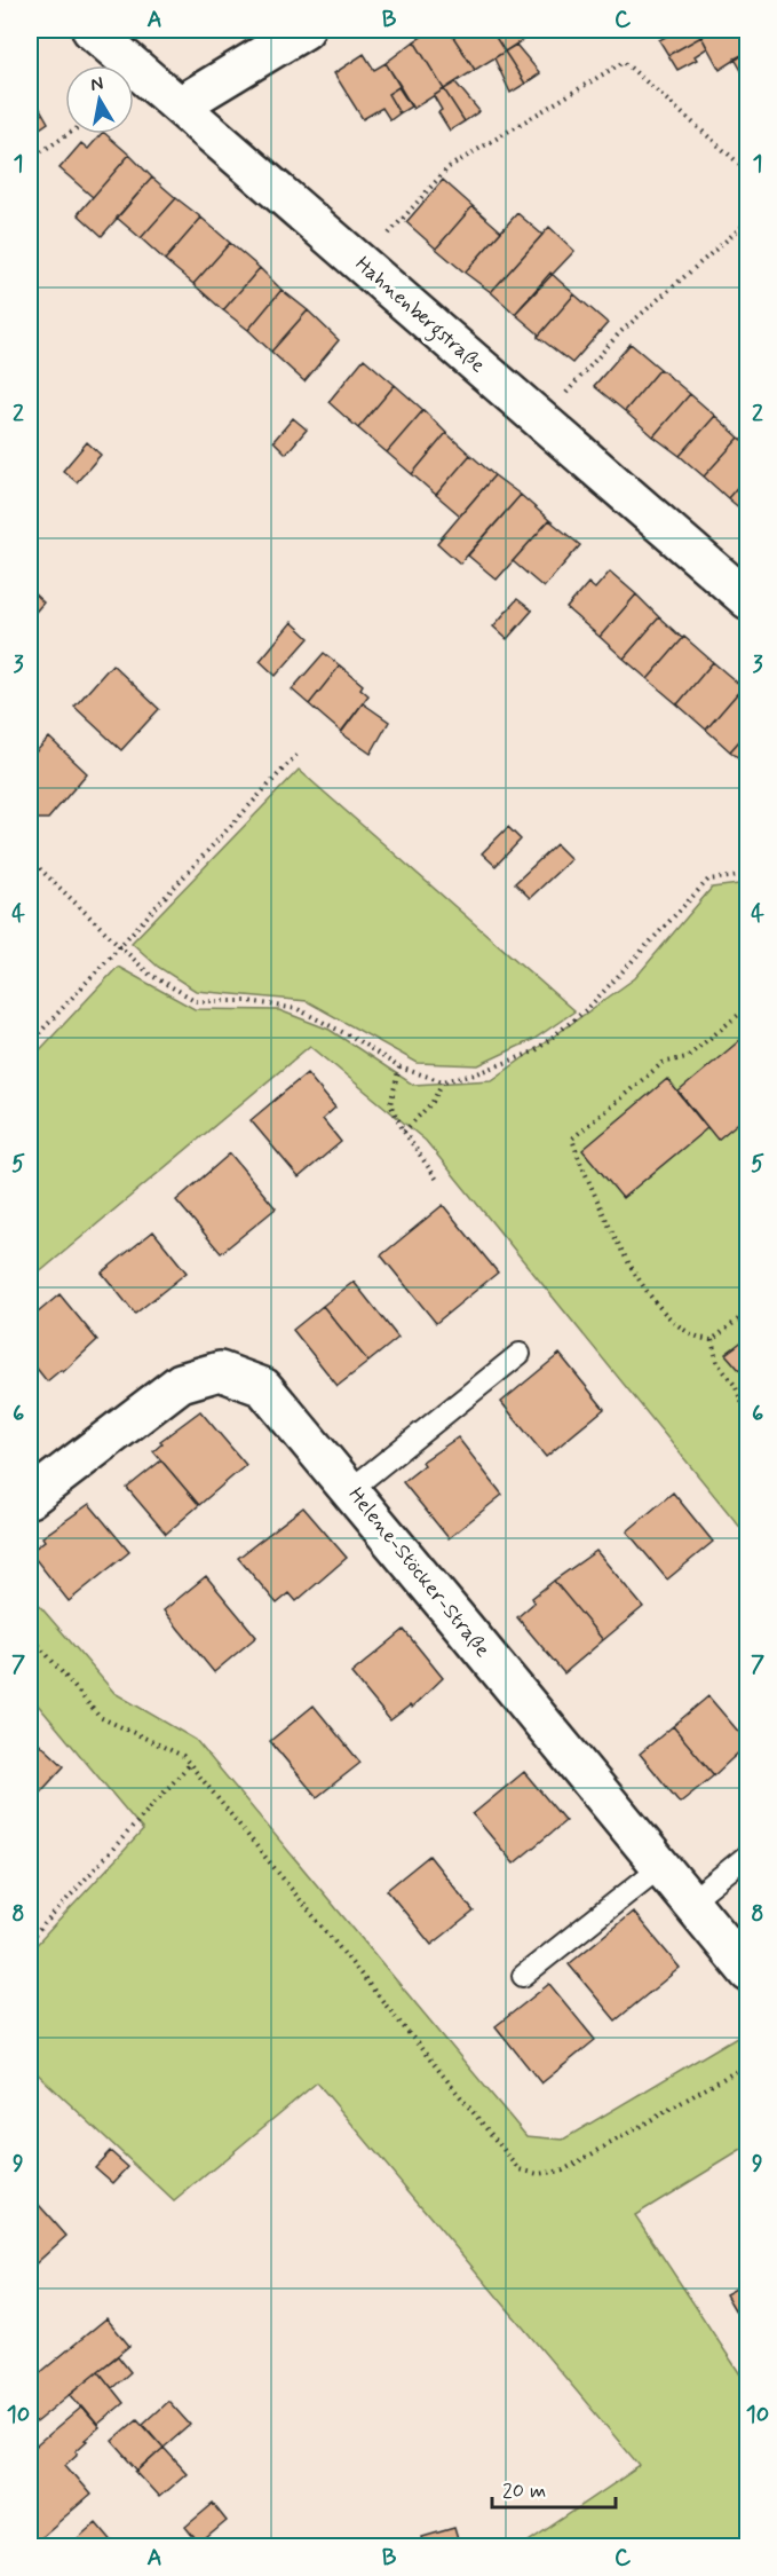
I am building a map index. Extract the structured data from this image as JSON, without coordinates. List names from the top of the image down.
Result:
{
  "streets": {
    "street": ["Hahnenbergstraße", "Helene-Stöcker-Straße"]
  },
  "scale_bar": "20 m",
  "north": "top",
  "grid": {
    "columns": ["A", "B", "C"],
    "rows": [
      "1",
      "2",
      "3",
      "4",
      "5",
      "6",
      "7",
      "8",
      "9",
      "10"
    ]
  }
}
